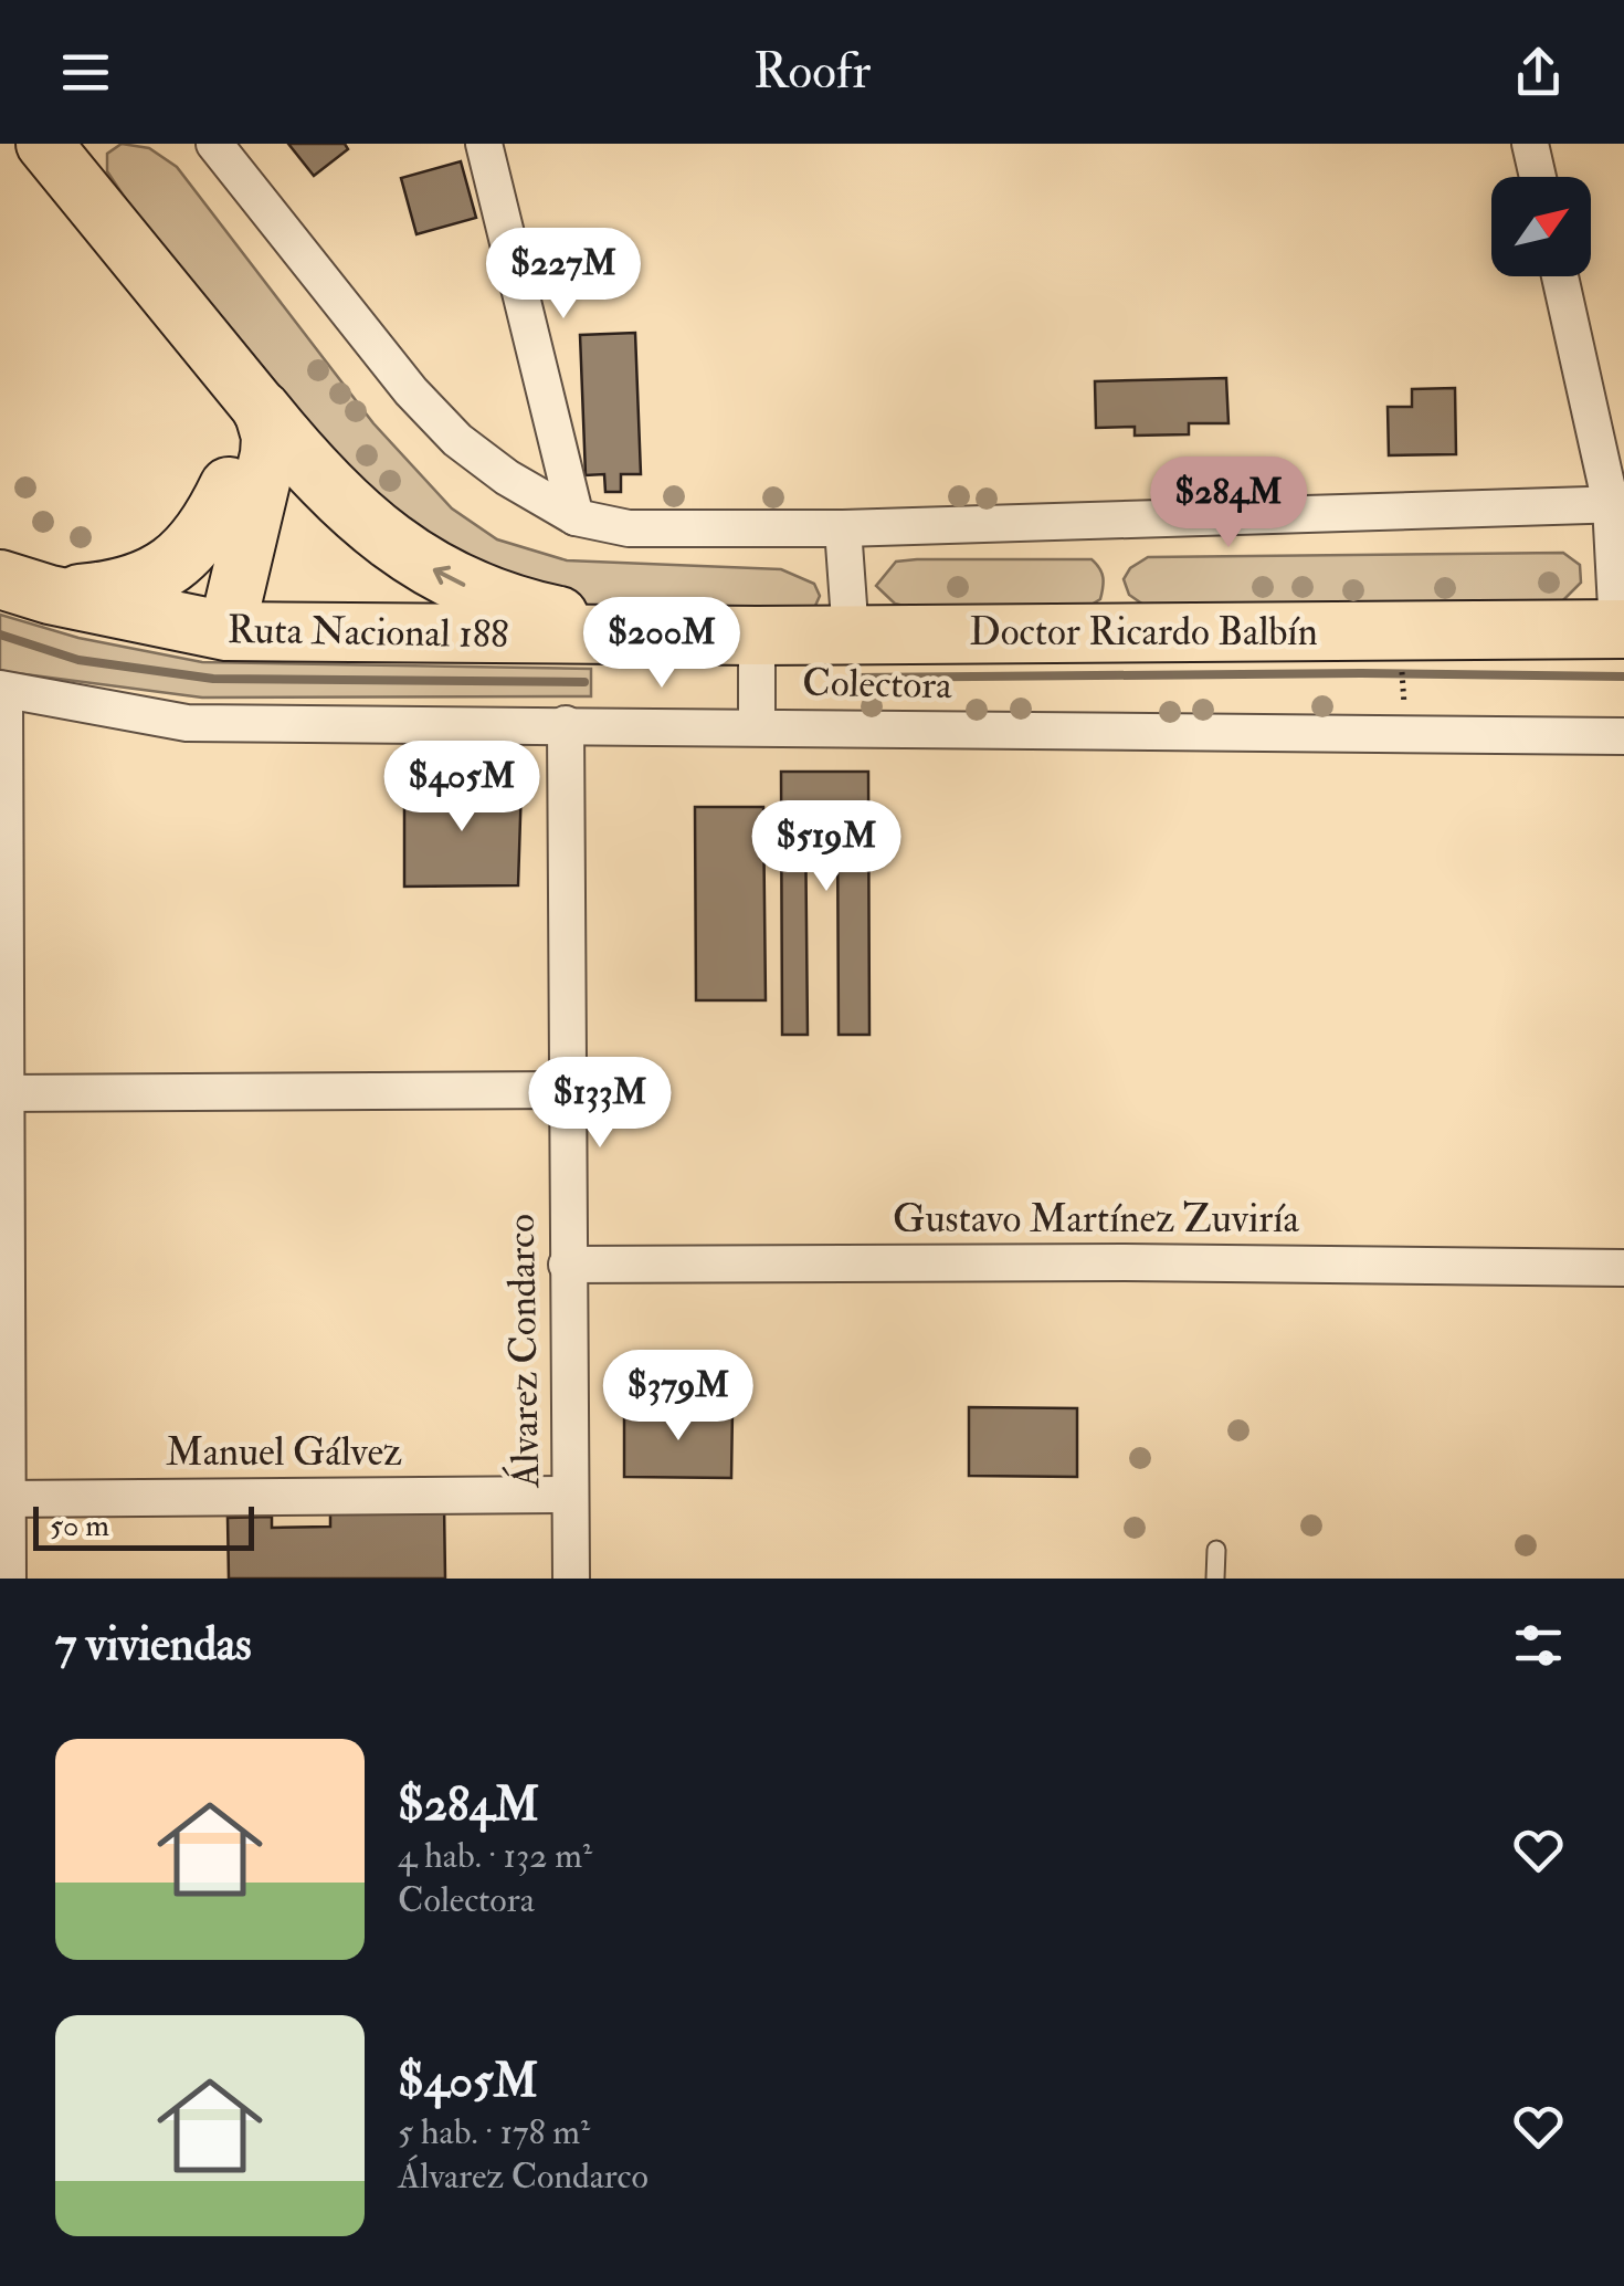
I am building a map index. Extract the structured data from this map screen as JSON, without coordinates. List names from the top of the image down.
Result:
{
  "streets": {
    "highway": ["Ruta Nacional 188", "Doctor Ricardo Balbín"],
    "street": [
      "Colectora",
      "Gustavo Martínez Zuviría",
      "Álvarez Condarco",
      "Manuel Gálvez"
    ]
  },
  "crossings": [
    ["Ruta Nacional 188", "Doctor Ricardo Balbín"],
    ["Colectora", "Álvarez Condarco"],
    ["Gustavo Martínez Zuviría", "Álvarez Condarco"],
    ["Álvarez Condarco", "Manuel Gálvez"]
  ],
  "scale_bar": "50 m",
  "north": "top right",
  "page": {
    "header": "Roofr",
    "price": [
      "$227M",
      "$284M",
      "$200M",
      "$405M",
      "$519M",
      "$133M",
      "$379M"
    ],
    "scale": "50 m",
    "heading": "7 viviendas",
    "list": [
      {
        "name": "$284M",
        "note": "4 hab. · 132 m² · Colectora"
      },
      {
        "name": "$405M",
        "note": "5 hab. · 178 m² · Álvarez Condarco"
      }
    ]
  }
}
